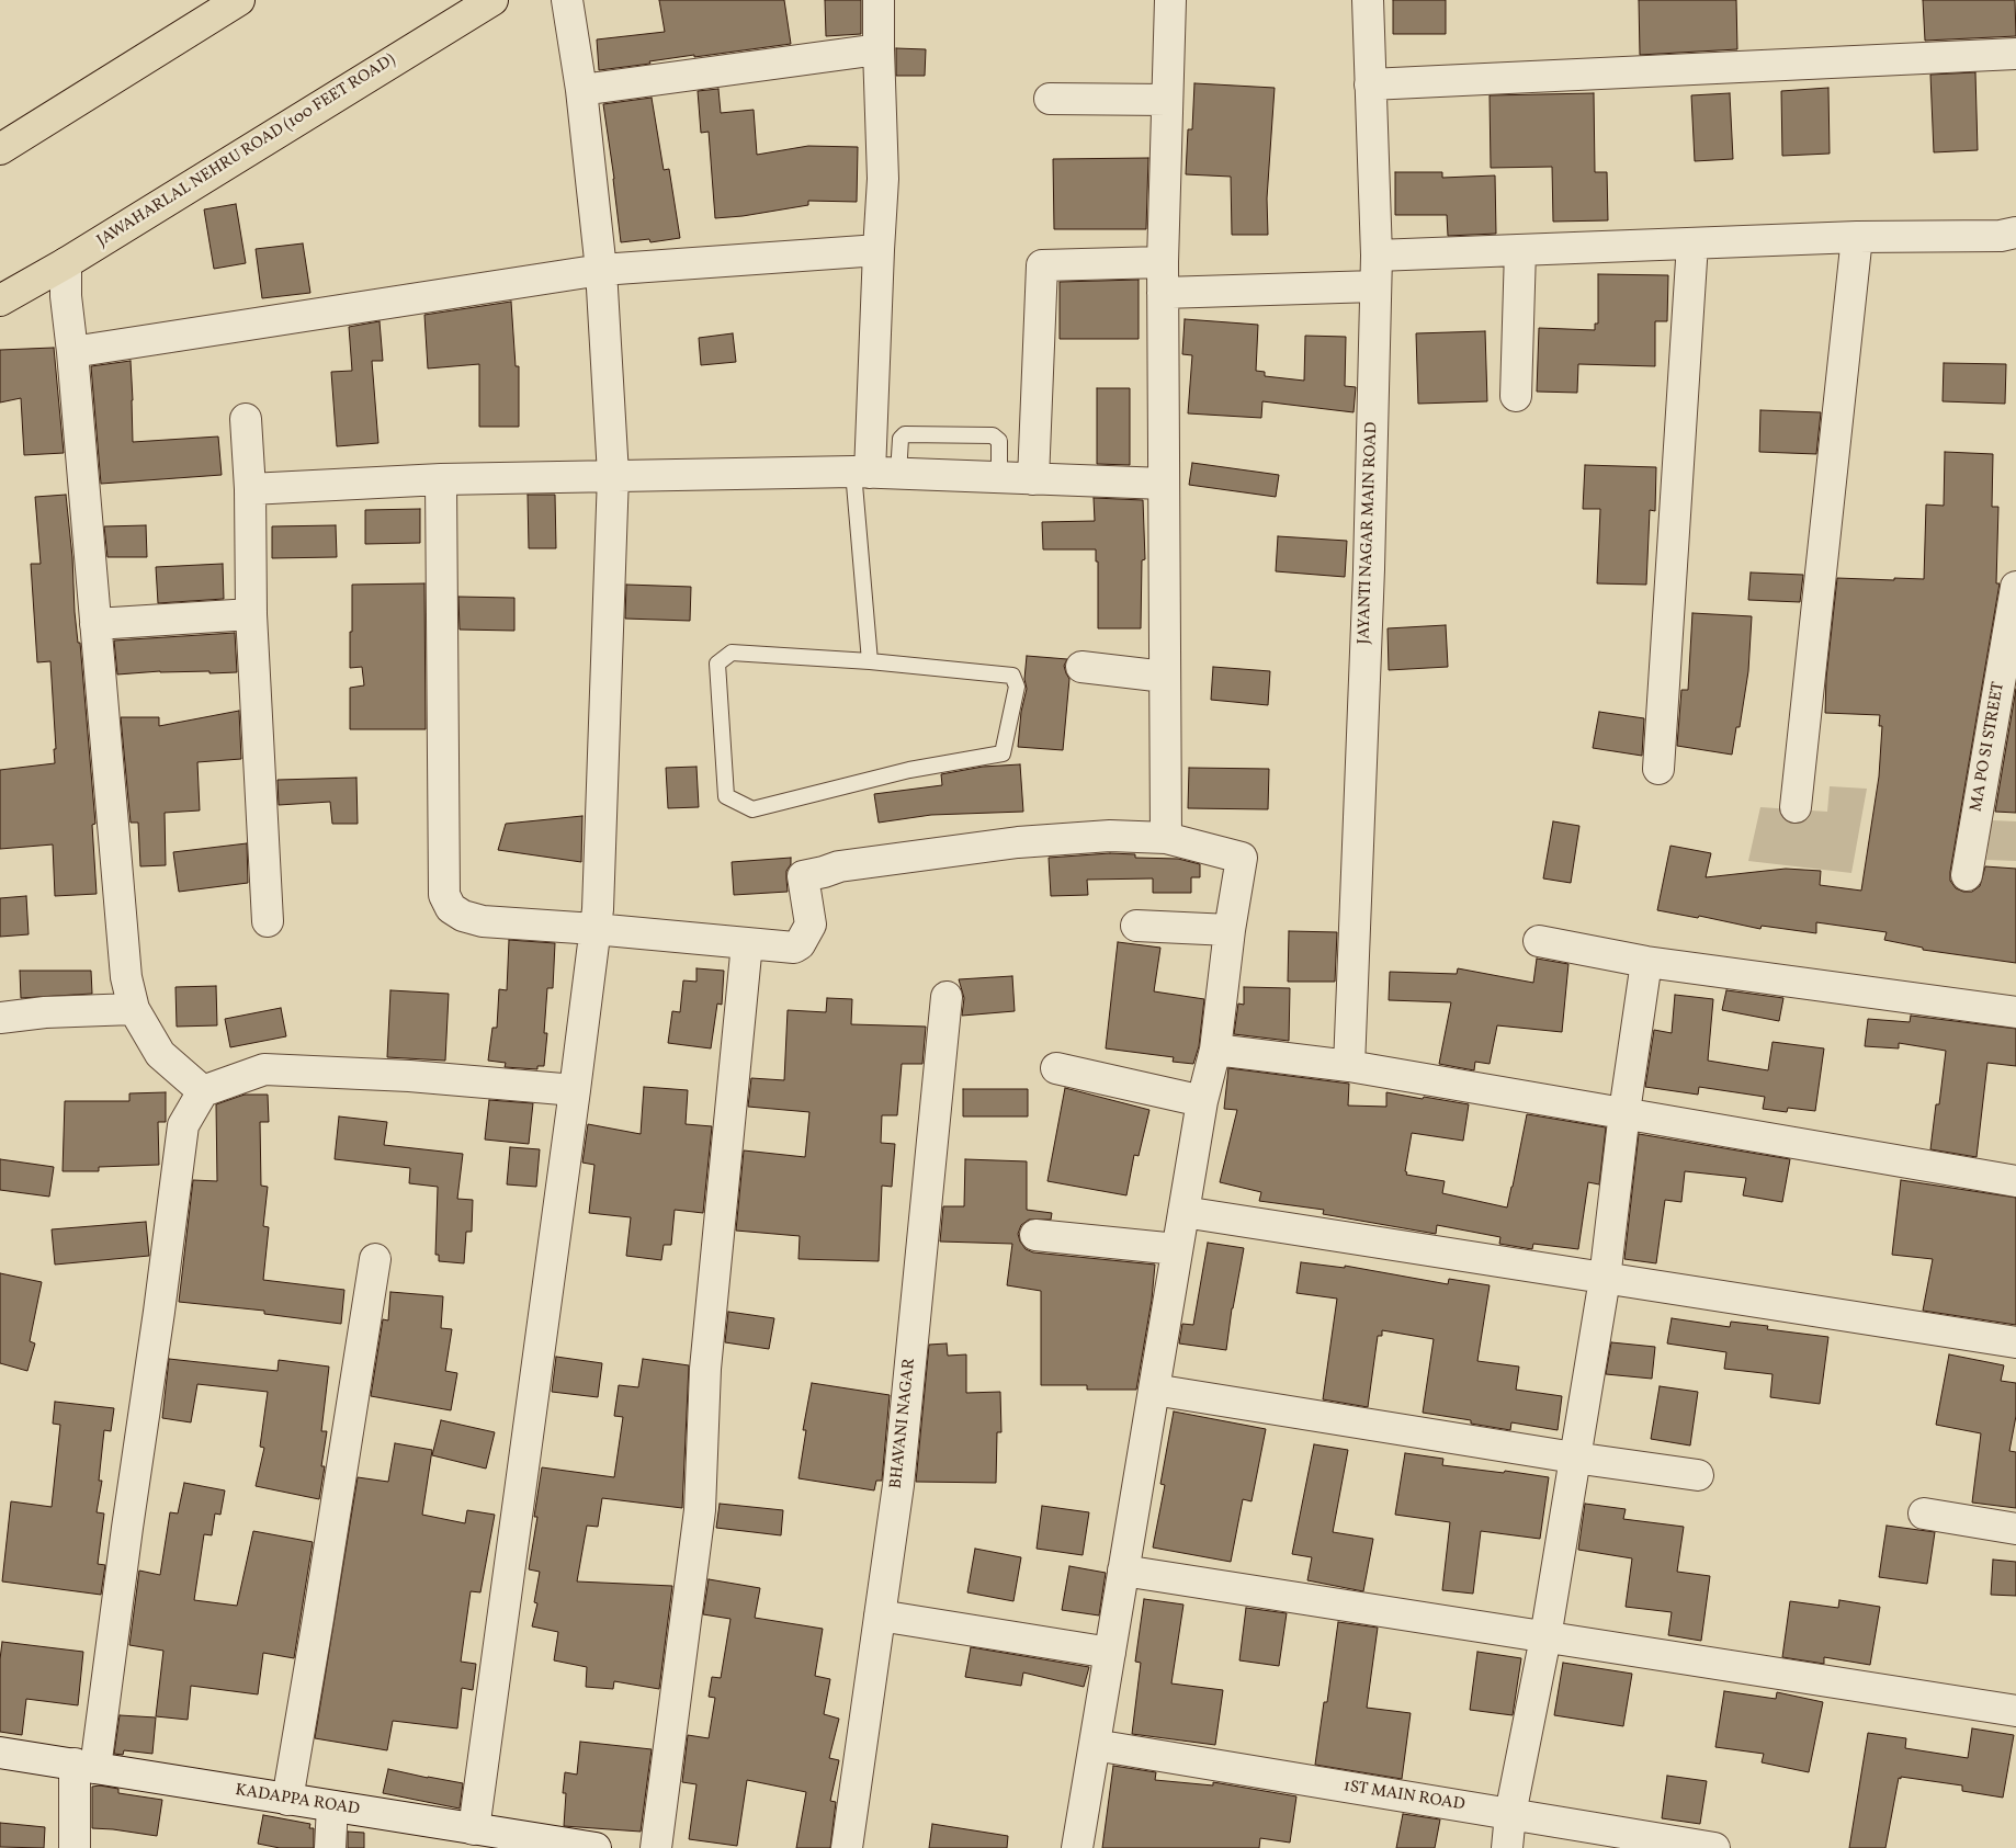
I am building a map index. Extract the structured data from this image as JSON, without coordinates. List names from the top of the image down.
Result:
{
  "streets": {
    "main road": ["JAWAHARLAL NEHRU ROAD (100 FEET ROAD)"],
    "street": [
      "JAYANTI NAGAR MAIN ROAD",
      "MA PO SI STREET",
      "BHAVANI NAGAR",
      "1ST MAIN ROAD",
      "KADAPPA ROAD"
    ]
  }
}
